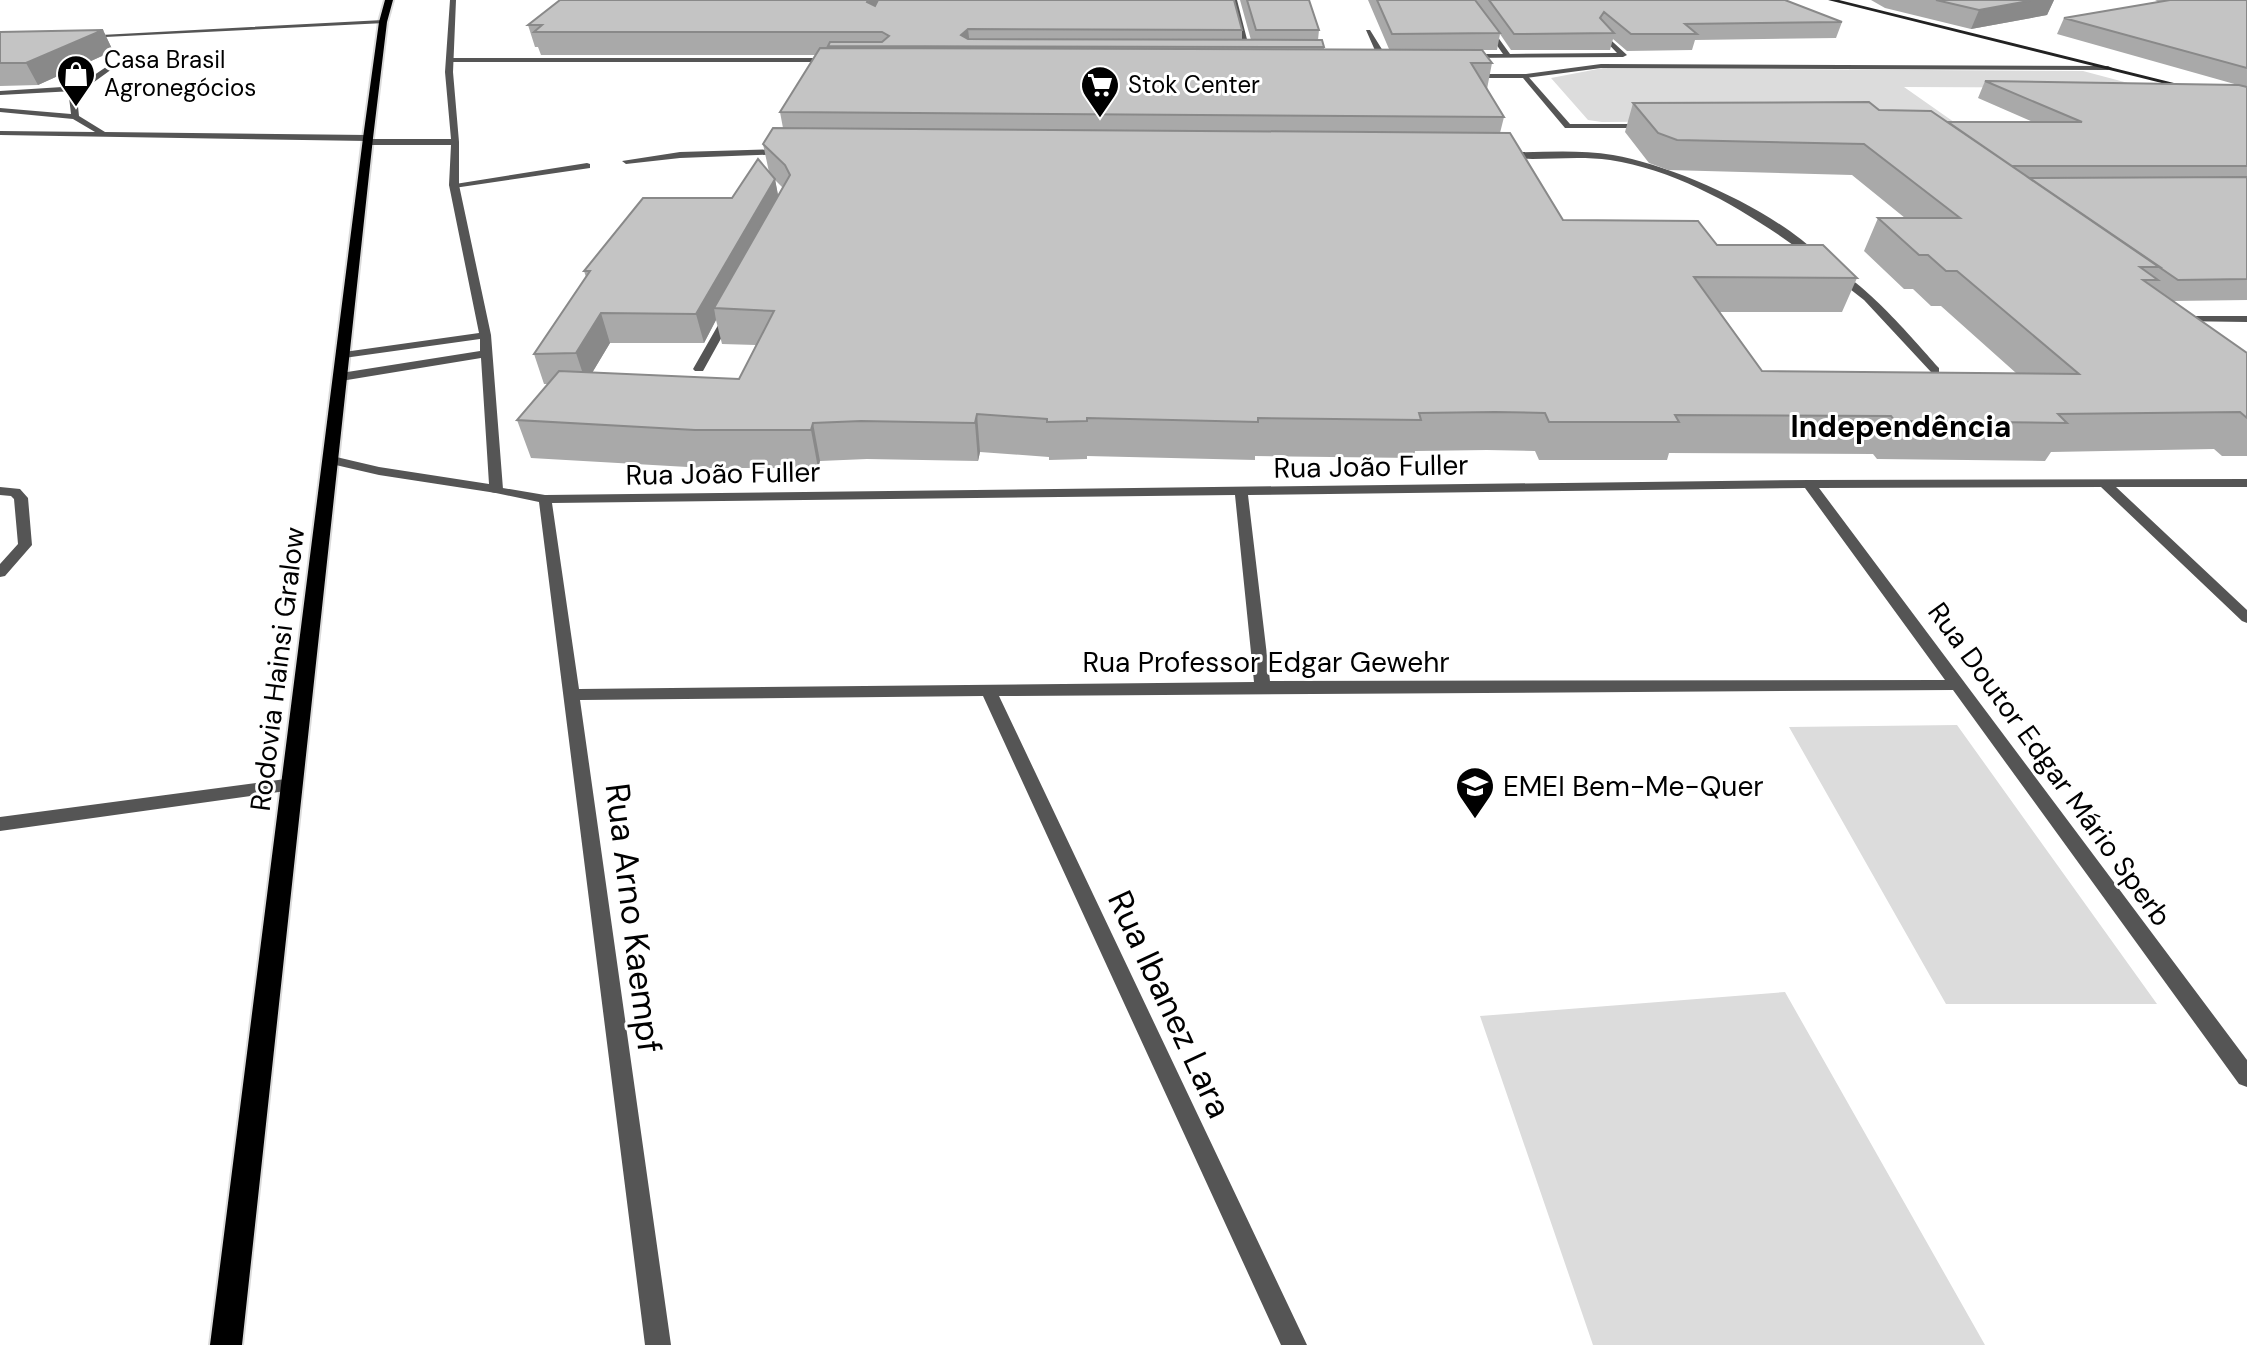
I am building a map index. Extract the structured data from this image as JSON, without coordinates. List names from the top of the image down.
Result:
{
  "streets": {
    "main road": ["Rodovia Hainsi Gralow"],
    "street": [
      "Rua João Fuller",
      "Rua Professor Edgar Gewehr",
      "Rua Doutor Edgar Mário Sperb",
      "Rua Arno Kaempf",
      "Rua Ibanez Lara"
    ]
  },
  "crossings": [
    ["Rua João Fuller", "Rodovia Hainsi Gralow"],
    ["Rua João Fuller", "Rua Doutor Edgar Mário Sperb"],
    ["Rua João Fuller", "Rua Arno Kaempf"],
    ["Rua Professor Edgar Gewehr", "Rua Doutor Edgar Mário Sperb"],
    ["Rua Professor Edgar Gewehr", "Rua Arno Kaempf"],
    ["Rua Professor Edgar Gewehr", "Rua Ibanez Lara"]
  ],
  "districts": ["Independência"],
  "places": {
    "shop": ["Casa Brasil Agronegócios"],
    "supermarket": ["Stok Center"],
    "school or university": ["EMEI Bem-Me-Quer"]
  }
}
